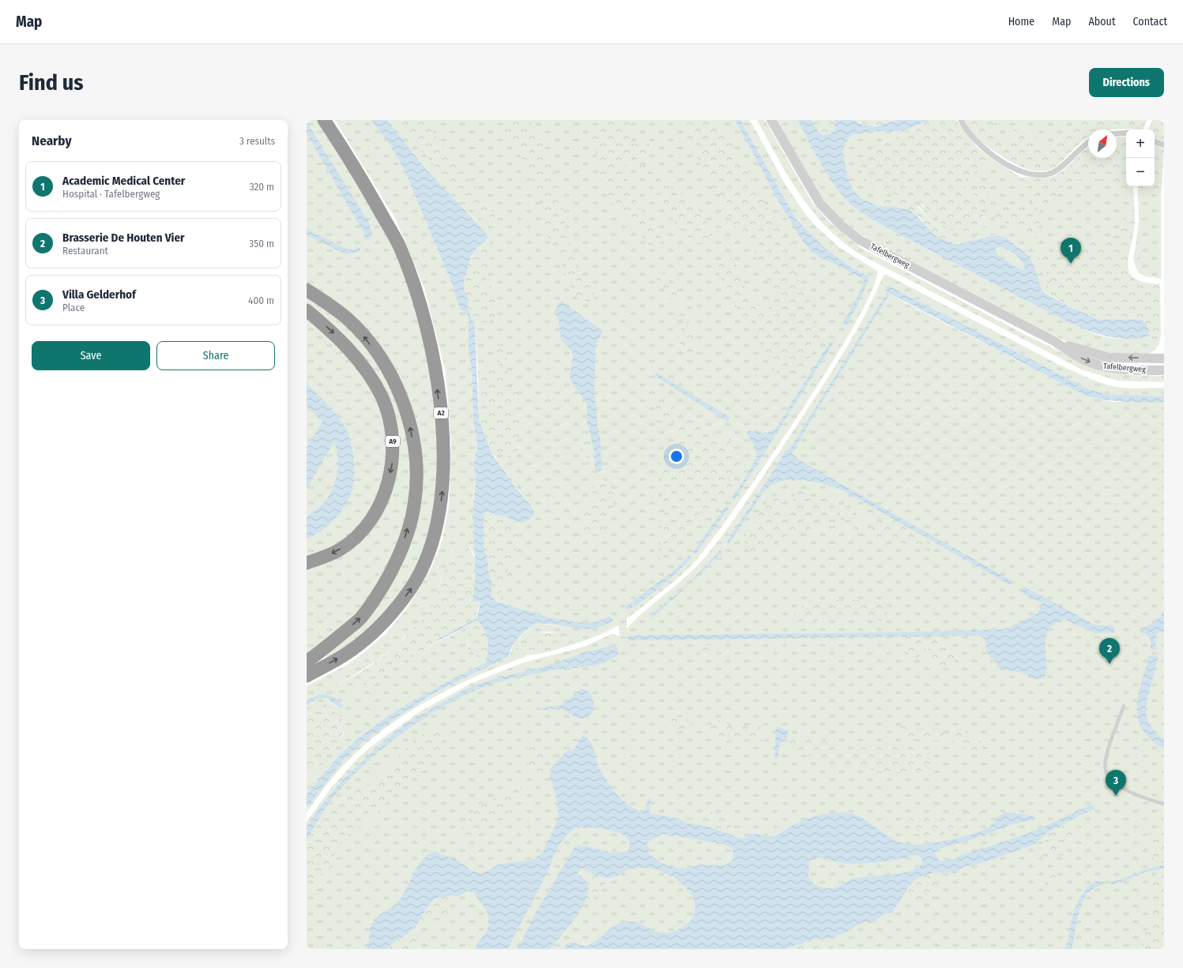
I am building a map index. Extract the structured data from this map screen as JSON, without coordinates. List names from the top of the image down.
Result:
{
  "streets": {
    "highway": ["A2", "A9"],
    "street": ["Tafelbergweg"]
  },
  "north": "top right",
  "page": {
    "header": "Map",
    "nav": [
      "Home",
      "Map",
      "About",
      "Contact"
    ],
    "buttons": [
      "Directions",
      ["Save", "Share"]
    ],
    "title": "Find us",
    "heading": ["Nearby", "3 results"],
    "map_buttons": ["+", "−"],
    "list": [
      {
        "mark": "1",
        "name": "Academic Medical Center",
        "note": "Hospital · Tafelbergweg",
        "value": "320 m"
      },
      {
        "mark": "2",
        "name": "Brasserie De Houten Vier",
        "note": "Restaurant",
        "value": "350 m"
      },
      {
        "mark": "3",
        "name": "Villa Gelderhof",
        "note": "Place",
        "value": "400 m"
      }
    ],
    "pins": ["1", "2", "3"]
  }
}
